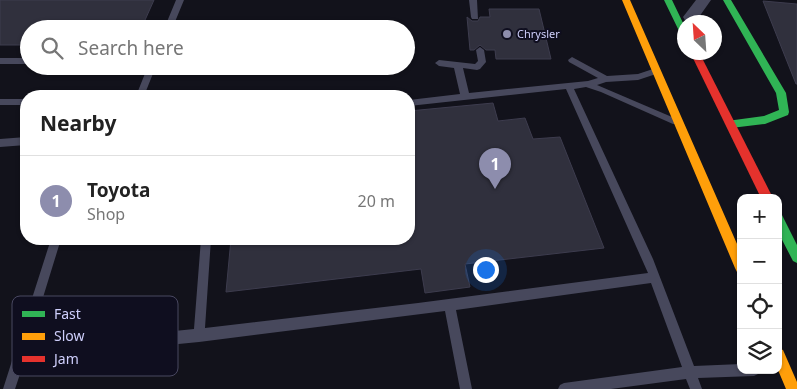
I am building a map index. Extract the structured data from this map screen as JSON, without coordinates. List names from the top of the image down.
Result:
{
  "places": ["Chrysler"],
  "legend": ["Fast", "Slow", "Jam"],
  "north": "top left",
  "page": {
    "search": "Search here",
    "heading": "Nearby",
    "pins": "1",
    "list": [
      {
        "mark": "1",
        "name": "Toyota",
        "note": "Shop",
        "value": "20 m"
      }
    ],
    "map_buttons": ["+", "−"]
  }
}
